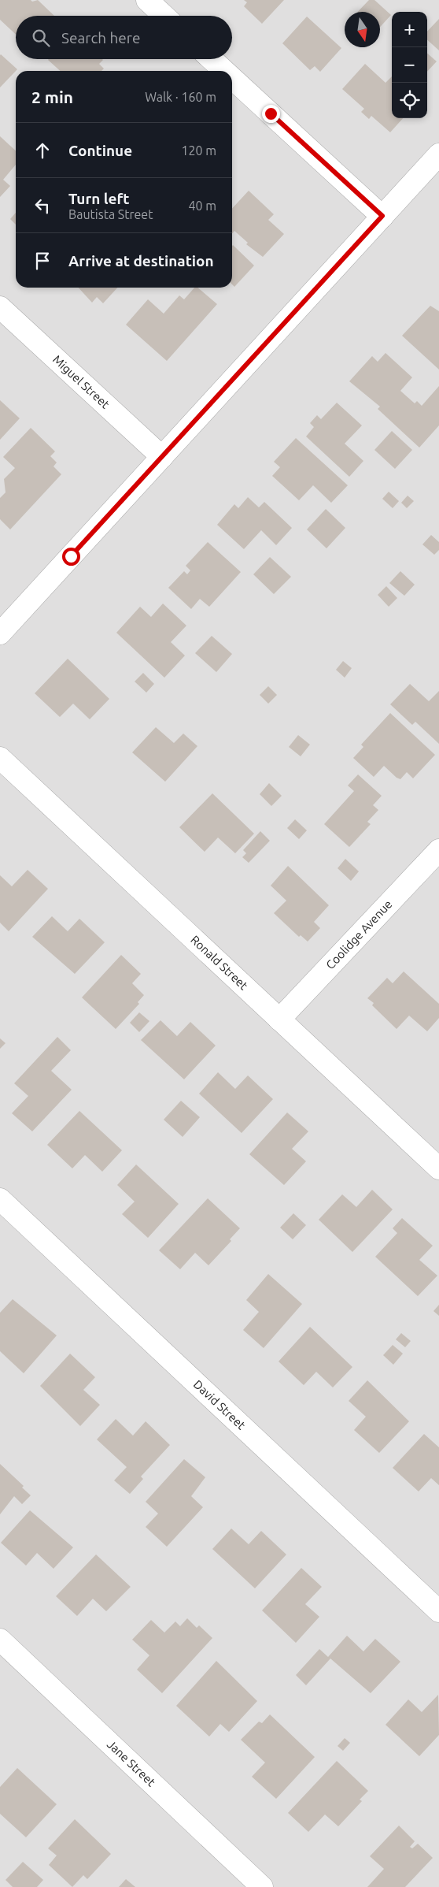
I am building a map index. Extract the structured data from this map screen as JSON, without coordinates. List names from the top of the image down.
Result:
{
  "streets": {
    "street": [
      "Miguel Street",
      "Coolidge Avenue",
      "Ronald Street",
      "David Street",
      "Jane Street"
    ]
  },
  "crossings": [
    ["Coolidge Avenue", "Ronald Street"]
  ],
  "north": "bottom",
  "page": {
    "map_buttons": ["+", "−"],
    "search": "Search here",
    "heading": ["2 min", "Walk · 160 m"],
    "list": [
      ["Continue", "120 m"],
      ["Turn left", "Bautista Street", "40 m"],
      "Arrive at destination"
    ]
  }
}
